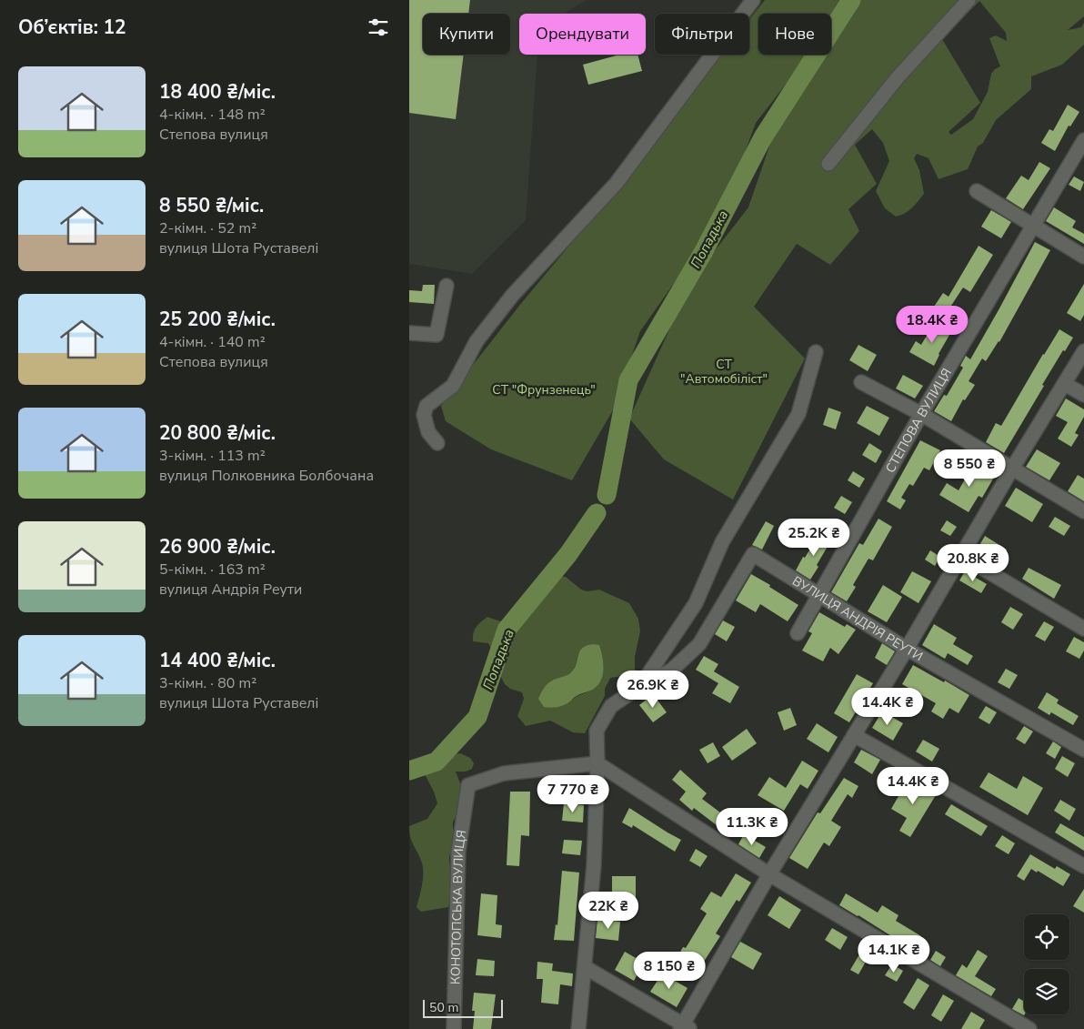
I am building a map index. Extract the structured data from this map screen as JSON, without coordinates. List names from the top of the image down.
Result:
{
  "streets": {
    "street": ["СТЕПОВА ВУЛИЦЯ", "ВУЛИЦЯ АНДРІЯ РЕУТИ", "КОНОТОПСЬКА ВУЛИЦЯ"]
  },
  "crossings": [
    ["СТЕПОВА ВУЛИЦЯ", "ВУЛИЦЯ АНДРІЯ РЕУТИ"],
    ["ВУЛИЦЯ АНДРІЯ РЕУТИ", "КОНОТОПСЬКА ВУЛИЦЯ"]
  ],
  "water": ["Попадька"],
  "parks": ["СТ \"Автомобіліст\"", "СТ \"Фрунзенець\""],
  "scale_bar": "50 m",
  "page": {
    "heading": "Об’єктів: 12",
    "chip": [
      "Купити",
      "Орендувати",
      "Фільтри",
      "Нове"
    ],
    "list": [
      {
        "name": "18 400 ₴/міс.",
        "note": "4-кімн. · 148 m² · Степова вулиця"
      },
      {
        "name": "8 550 ₴/міс.",
        "note": "2-кімн. · 52 m² · вулиця Шота Руставелі"
      },
      {
        "name": "25 200 ₴/міс.",
        "note": "4-кімн. · 140 m² · Степова вулиця"
      },
      {
        "name": "20 800 ₴/міс.",
        "note": "3-кімн. · 113 m² · вулиця Полковника Болбочана"
      },
      {
        "name": "26 900 ₴/міс.",
        "note": "5-кімн. · 163 m² · вулиця Андрія Реути"
      },
      {
        "name": "14 400 ₴/міс.",
        "note": "3-кімн. · 80 m² · вулиця Шота Руставелі"
      }
    ],
    "price": [
      "18.4K ₴",
      "8 550 ₴",
      "25.2K ₴",
      "20.8K ₴",
      "26.9K ₴",
      "14.4K ₴",
      "14.4K ₴",
      "7 770 ₴",
      "11.3K ₴",
      "22K ₴",
      "14.1K ₴",
      "8 150 ₴"
    ],
    "scale": "50 m"
  }
}
